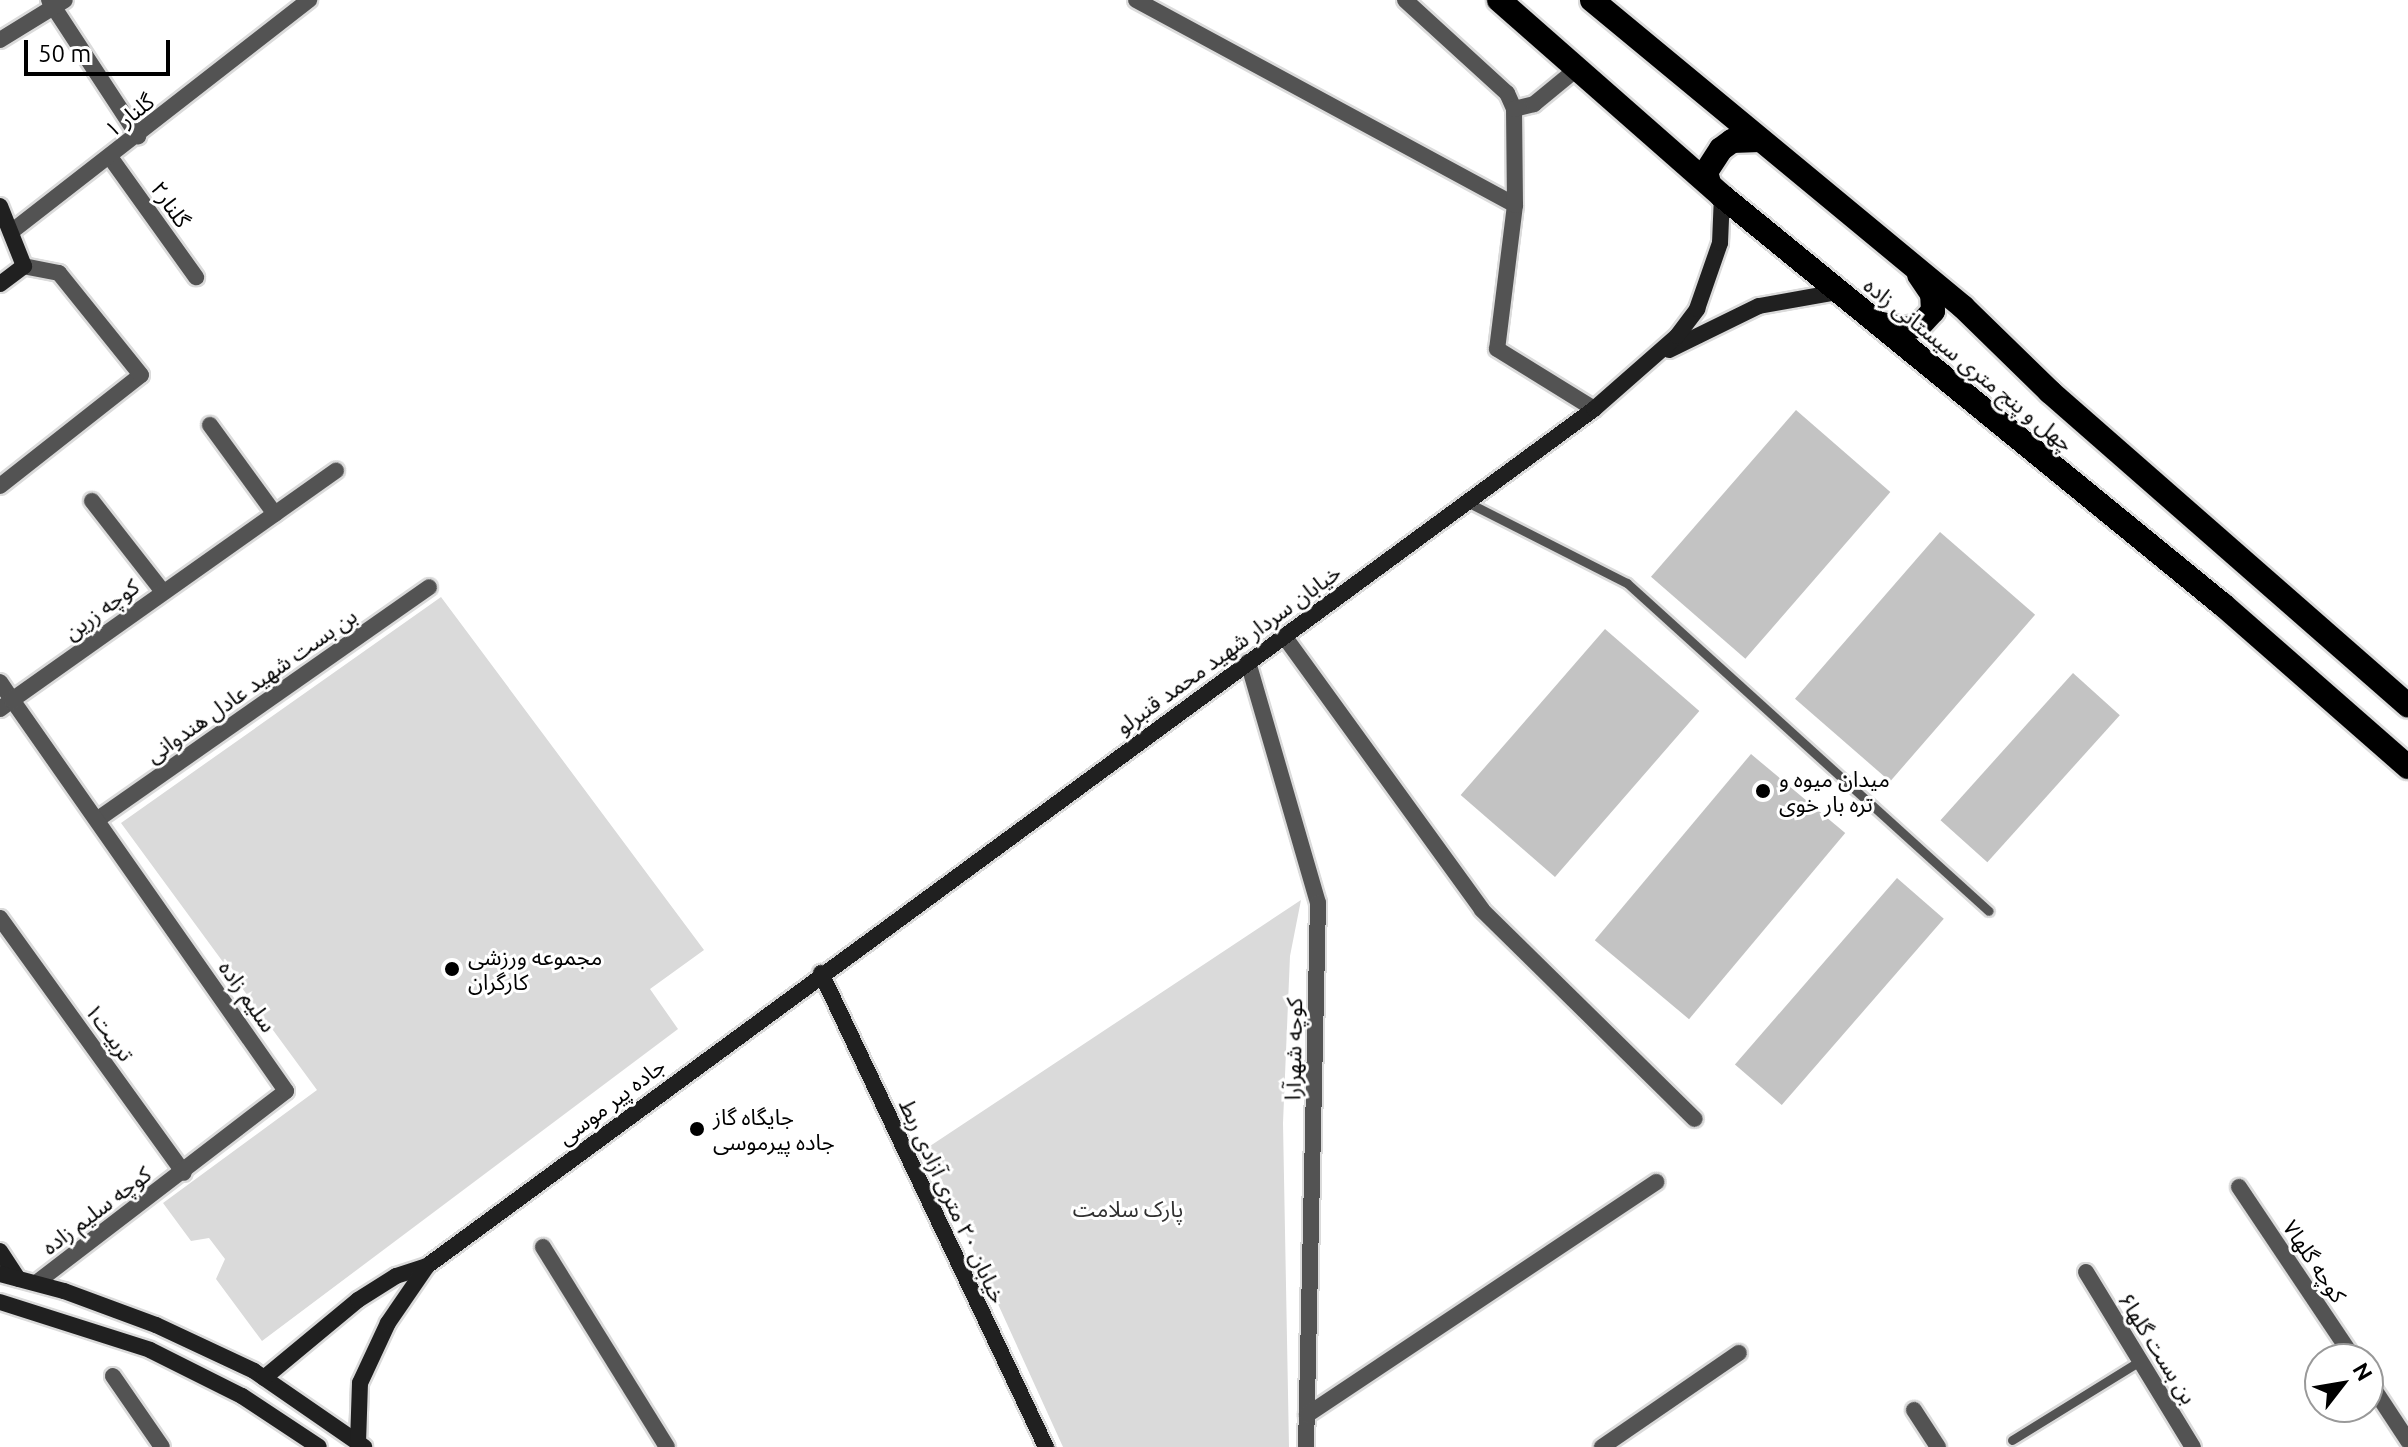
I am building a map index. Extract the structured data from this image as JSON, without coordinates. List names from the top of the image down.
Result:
{
  "streets": {
    "highway": ["چهل و پنج متری سیستانی زاده"],
    "main road": ["خیابان سردار شهید محمد قنبرلو", "جاده پیر موسی", "خیابان ۲۰ متری آزادی ربط"],
    "street": [
      "۱ گلنار",
      "گلنار۲",
      "کوچه زرین",
      "بن بست شهید عادل هندوانی",
      "سلیم زاده",
      "تربیت۱",
      "کوچه شهرآرا",
      "کوچه سلیم زاده",
      "کوچه گلها۷",
      "بن بست گلها۶"
    ]
  },
  "crossings": [
    ["۱ گلنار", "گلنار۲"],
    ["خیابان سردار شهید محمد قنبرلو", "کوچه شهرآرا"],
    ["خیابان سردار شهید محمد قنبرلو", "جاده پیر موسی"],
    ["خیابان سردار شهید محمد قنبرلو", "خیابان ۲۰ متری آزادی ربط"],
    ["بن بست شهید عادل هندوانی", "سلیم زاده"],
    ["سلیم زاده", "تربیت۱"],
    ["سلیم زاده", "کوچه سلیم زاده"],
    ["تربیت۱", "کوچه سلیم زاده"],
    ["جاده پیر موسی", "خیابان ۲۰ متری آزادی ربط"]
  ],
  "parks": ["پارک سلامت"],
  "places": ["میدان میوه و تره بار خوی", "مجموعه ورزشی کارگران", "جایگاه گاز جاده پیرموسی"],
  "scale_bar": "50 m",
  "north": "top right"
}
